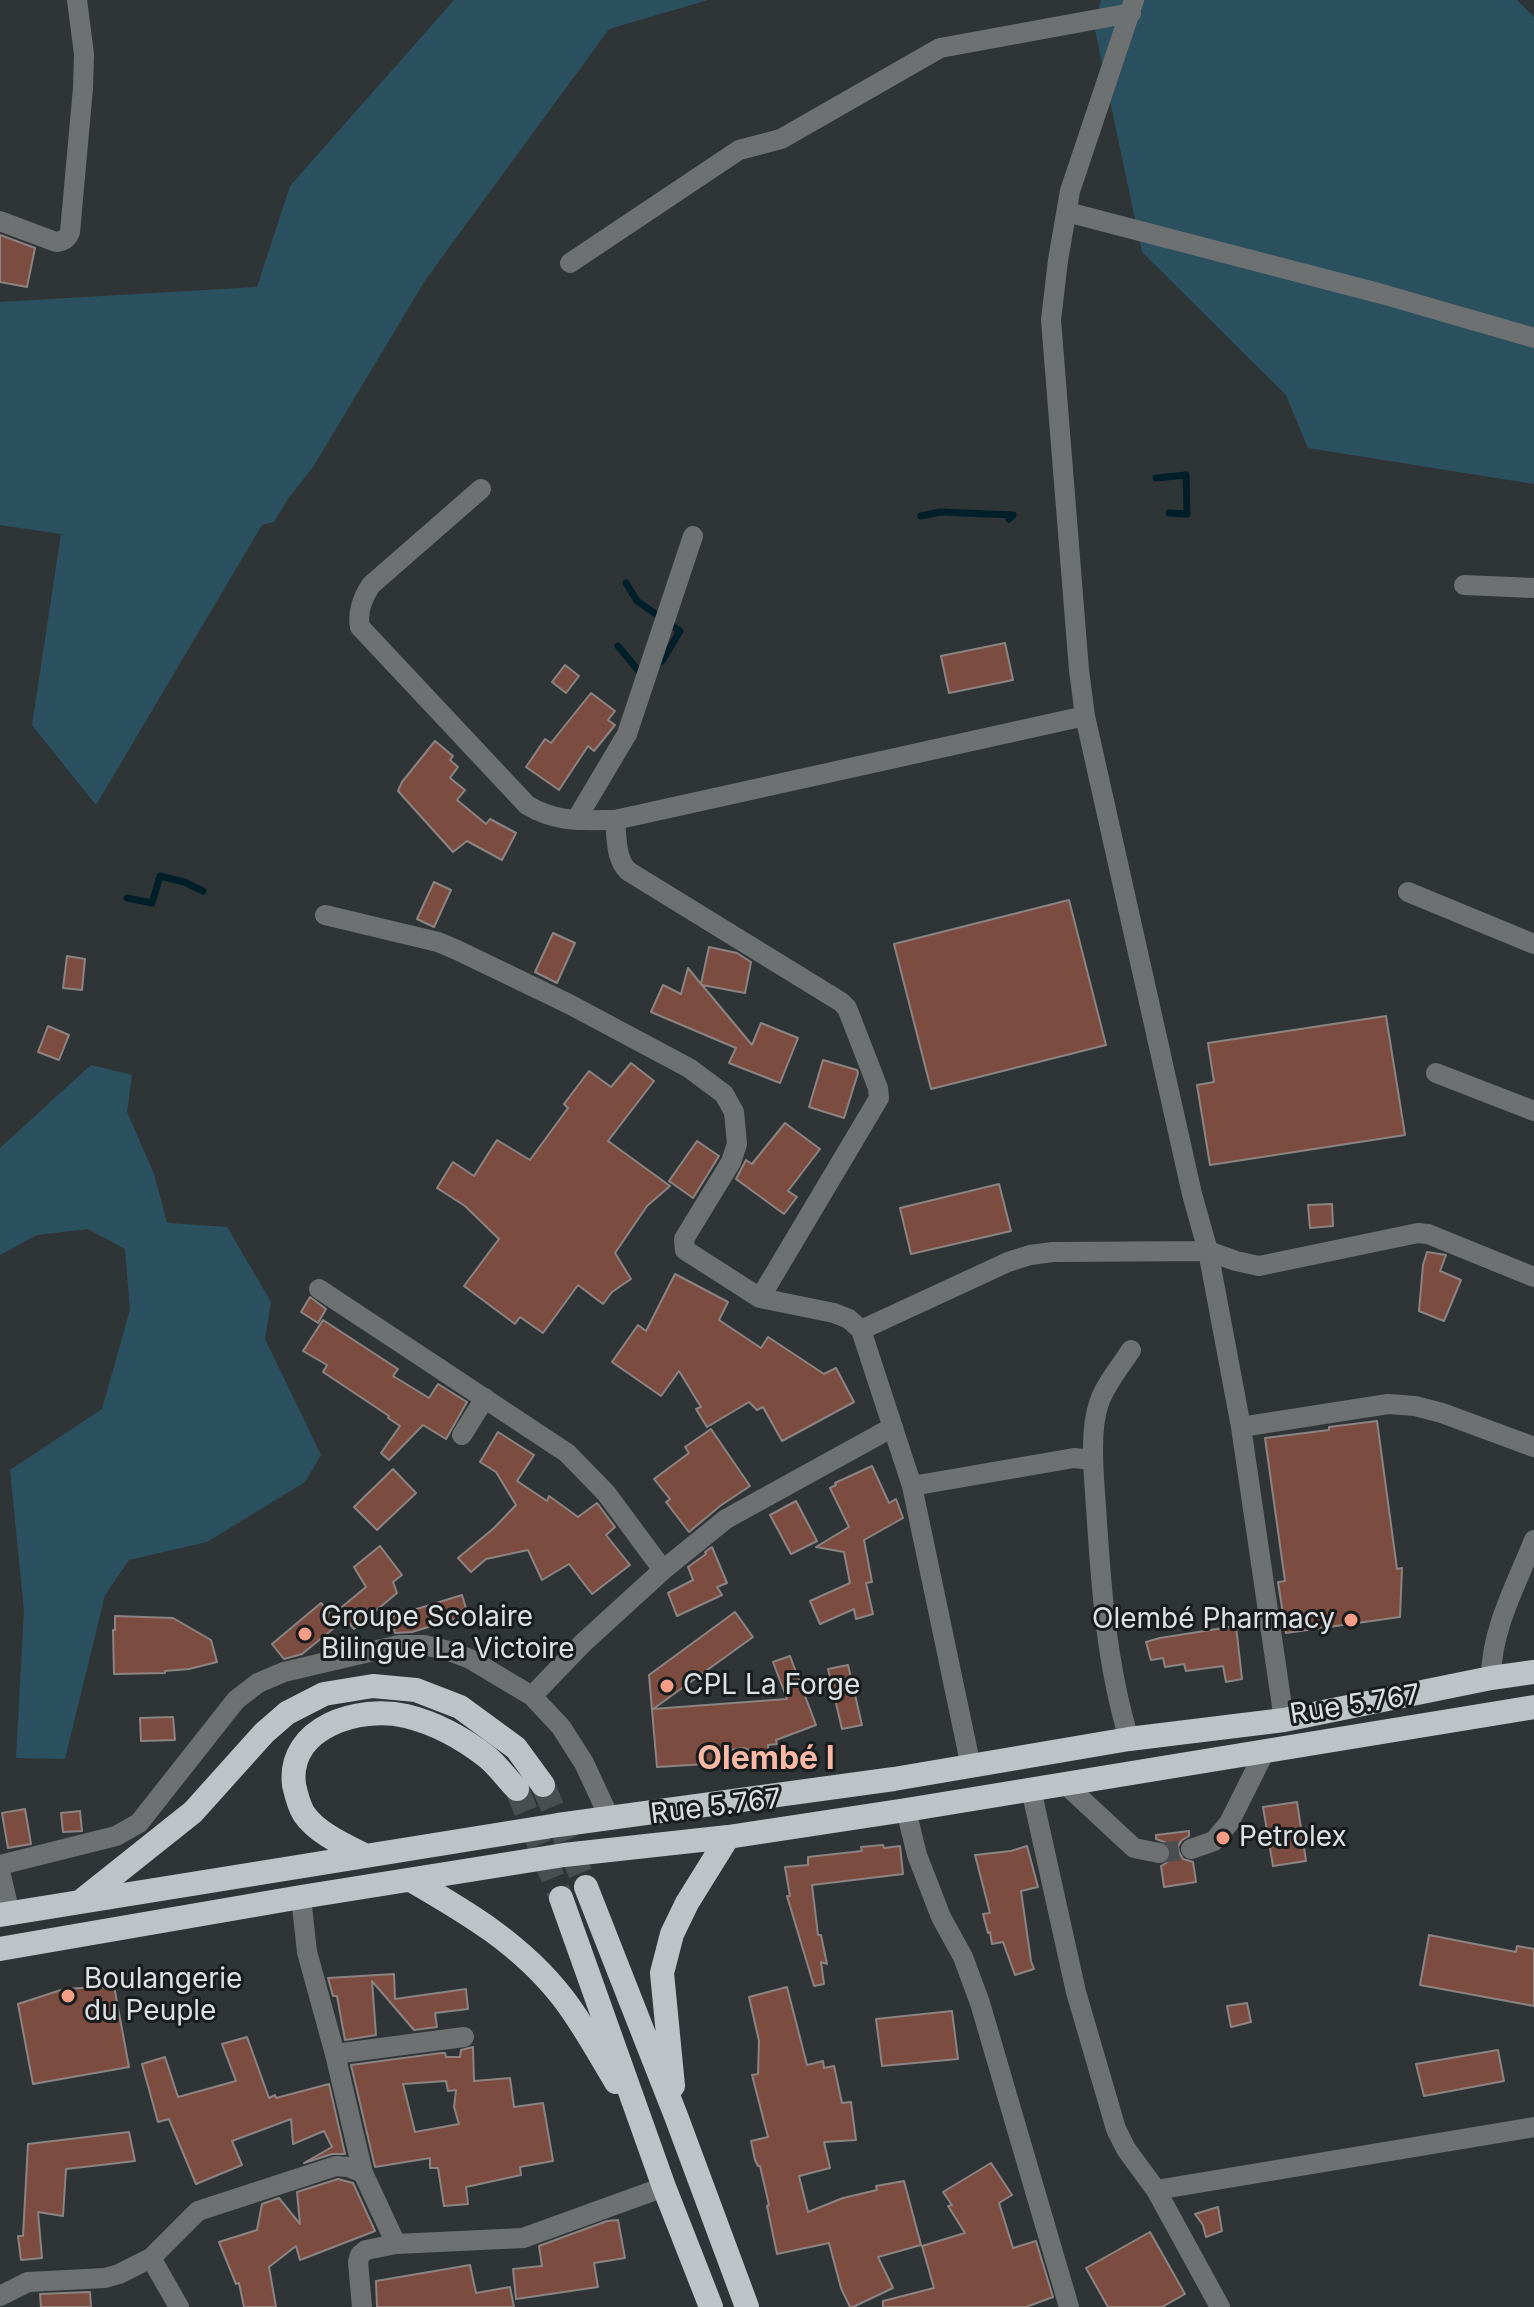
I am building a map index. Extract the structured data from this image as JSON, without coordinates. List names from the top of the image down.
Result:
{
  "streets": {
    "highway": ["Rue 5.767"]
  },
  "districts": ["Olembé I"],
  "places": [
    "Olembé Pharmacy",
    "Groupe Scolaire Bilingue La Victoire",
    "CPL La Forge",
    "Petrolex",
    "Boulangerie du Peuple"
  ]
}
